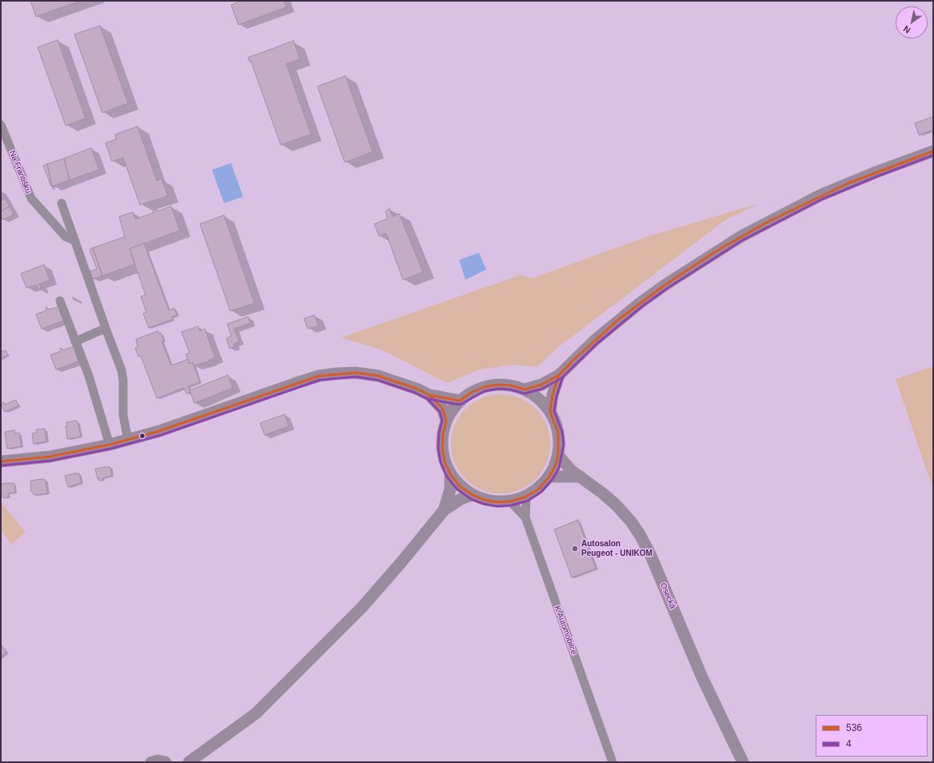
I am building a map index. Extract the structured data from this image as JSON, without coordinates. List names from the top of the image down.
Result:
{
  "streets": {
    "main road": ["Osecká"],
    "street": ["Na Františku", "K Automobilce"]
  },
  "places": ["Autosalon Peugeot - UNIKOM"],
  "lines": ["transit line 536", "transit line 4"],
  "legend": ["536", "4"],
  "north": "bottom left"
}
